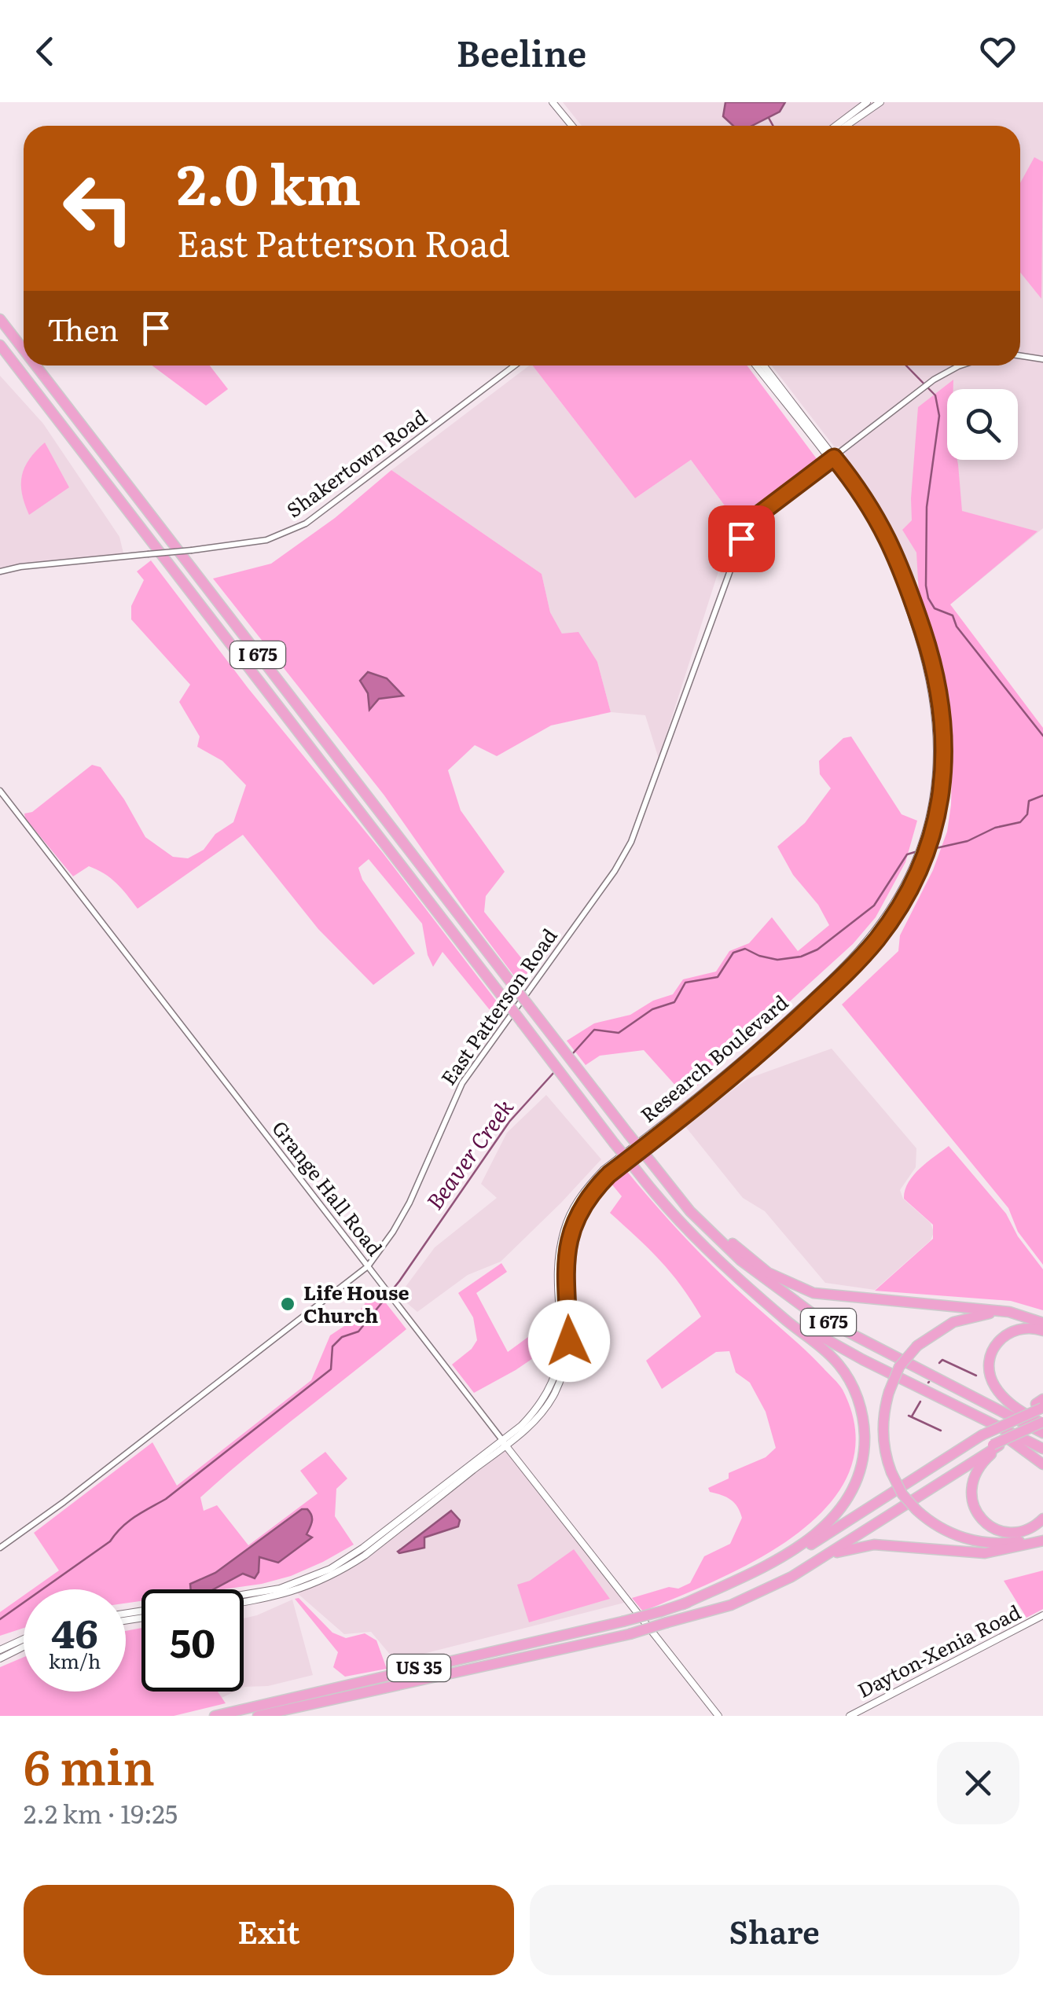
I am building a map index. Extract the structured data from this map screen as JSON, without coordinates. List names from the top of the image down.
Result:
{
  "streets": {
    "highway": ["I 675", "US 35"],
    "main road": ["Research Boulevard", "Grange Hall Road", "Dayton-Xenia Road"],
    "street": ["Shakertown Road", "East Patterson Road"]
  },
  "crossings": [
    ["East Patterson Road", "Research Boulevard"],
    ["East Patterson Road", "Grange Hall Road"],
    ["Research Boulevard", "Grange Hall Road"]
  ],
  "water": ["Beaver Creek"],
  "places": ["Life House Church"],
  "page": {
    "header": "Beeline",
    "turn": ["2.0 km", "East Patterson Road"],
    "then": "Then",
    "speed": "46 km/h",
    "limit": "50",
    "heading": ["6 min", "2.2 km · 19:25"],
    "buttons": ["Exit", "Share"]
  }
}
